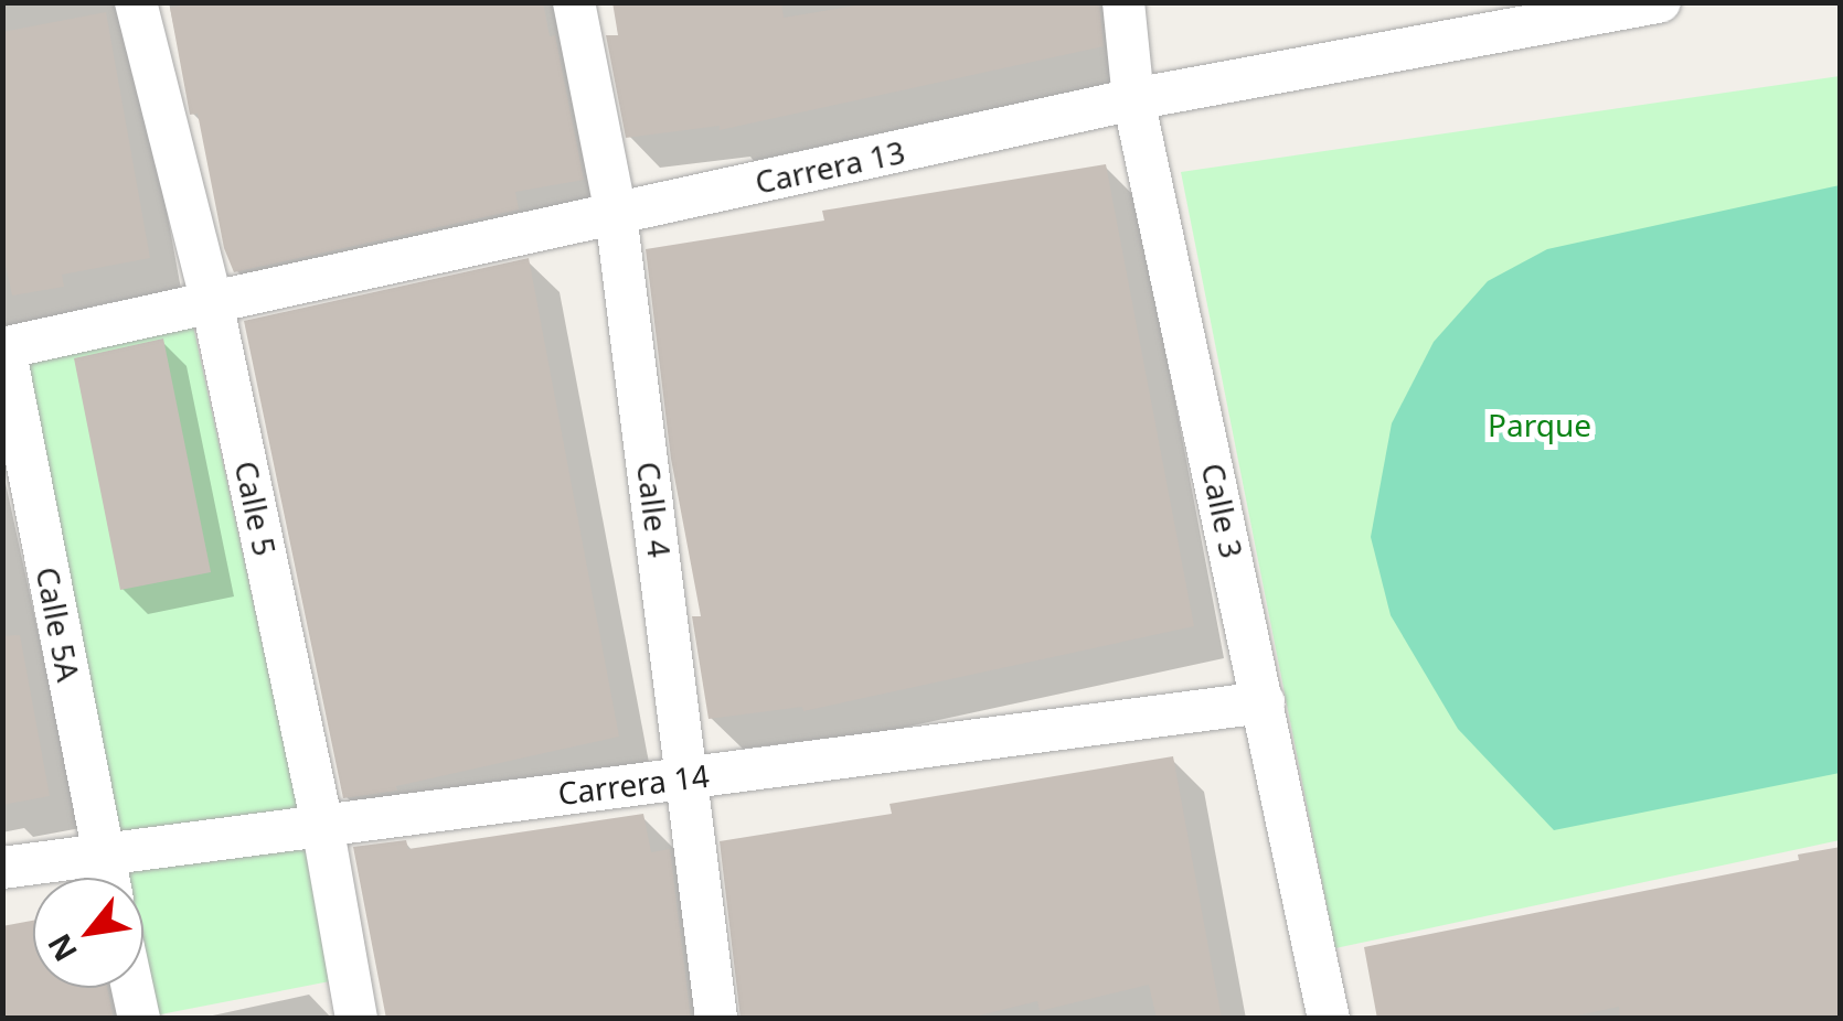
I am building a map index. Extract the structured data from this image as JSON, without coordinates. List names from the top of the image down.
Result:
{
  "streets": {
    "street": [
      "Carrera 13",
      "Calle 5",
      "Calle 4",
      "Calle 3",
      "Calle 5A",
      "Carrera 14"
    ]
  },
  "crossings": [
    ["Carrera 13", "Calle 5"],
    ["Carrera 13", "Calle 4"],
    ["Carrera 13", "Calle 3"],
    ["Carrera 13", "Calle 5A"],
    ["Calle 5", "Carrera 14"],
    ["Calle 4", "Carrera 14"],
    ["Calle 3", "Carrera 14"],
    ["Calle 5A", "Carrera 14"]
  ],
  "parks": ["Parque"],
  "north": "bottom left"
}
